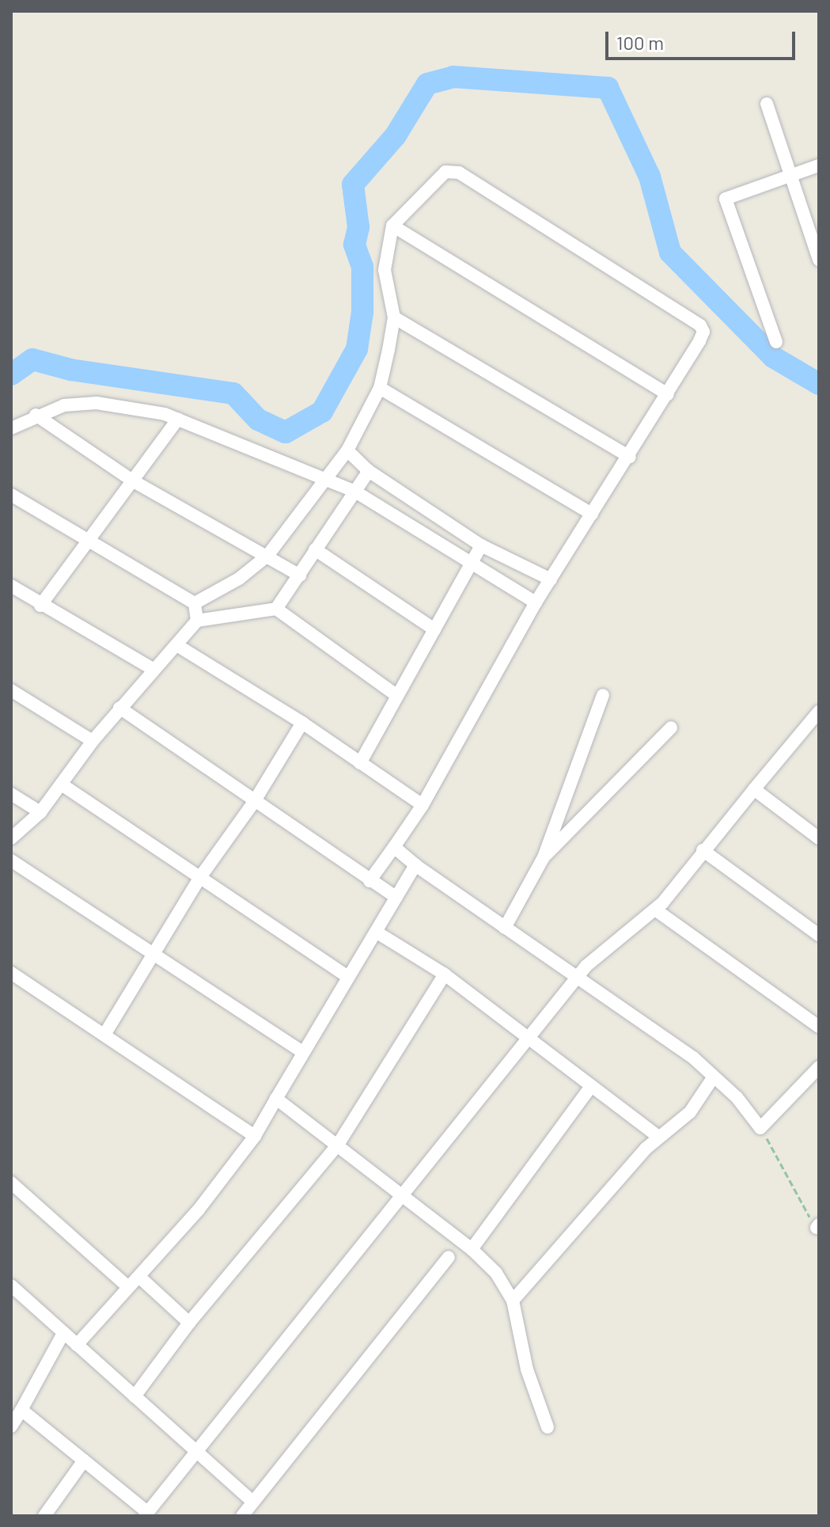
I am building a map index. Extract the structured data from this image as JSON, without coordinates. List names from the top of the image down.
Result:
{
  "scale_bar": "100 m"
}
